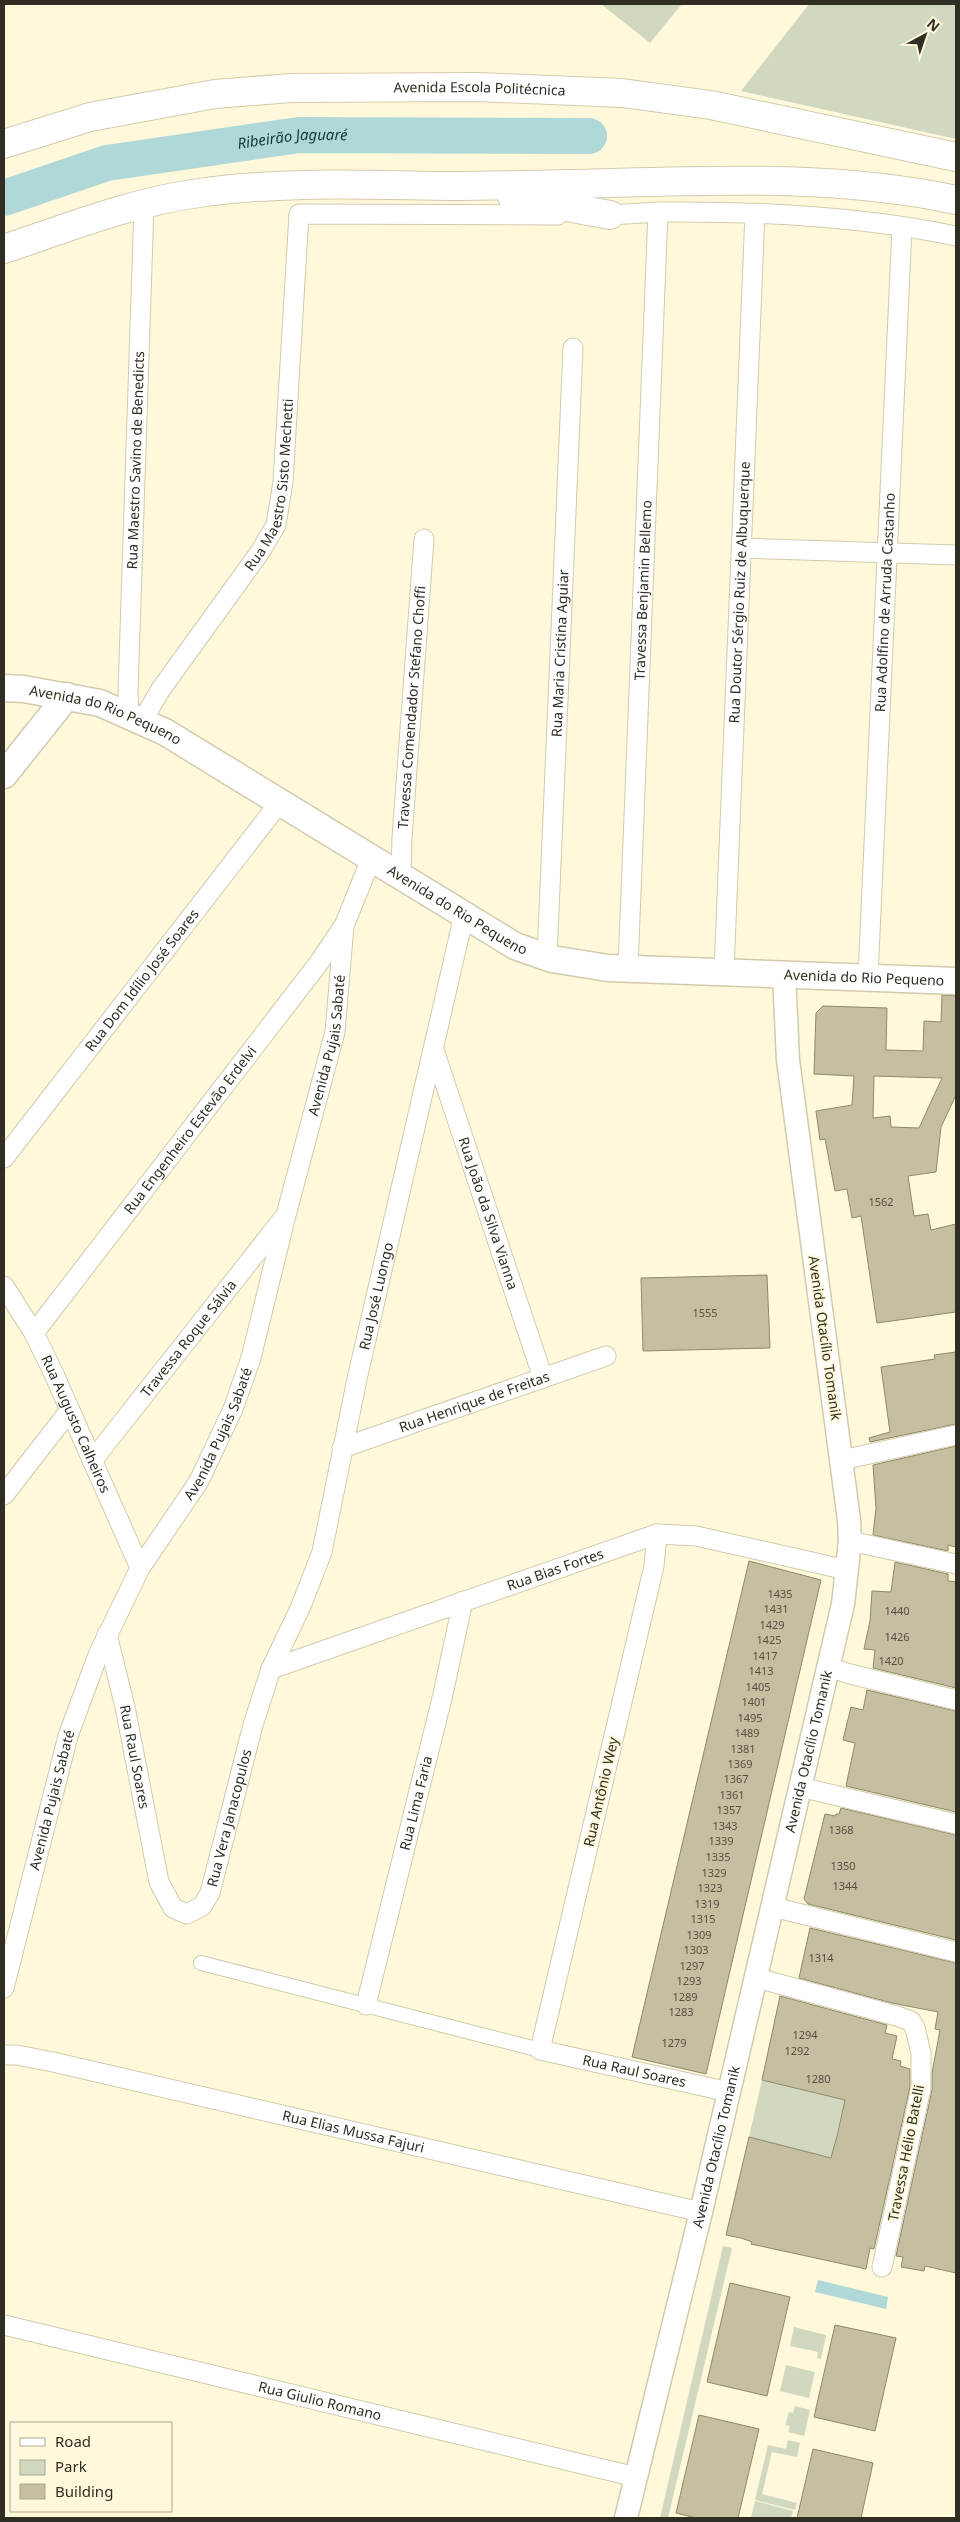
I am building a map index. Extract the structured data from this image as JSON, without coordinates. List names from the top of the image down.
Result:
{
  "streets": {
    "highway": ["Avenida Escola Politécnica"],
    "main road": ["Avenida do Rio Pequeno"],
    "street": [
      "Rua Maestro Savino de Benedicts",
      "Rua Maestro Sisto Mechetti",
      "Travessa Benjamin Bellemo",
      "Rua Doutor Sérgio Ruiz de Albuquerque",
      "Rua Adolfino de Arruda Castanho",
      "Rua Maria Cristina Aguiar",
      "Travessa Comendador Stefano Choffi",
      "Rua Dom Idílio José Soares",
      "Avenida Pujais Sabaté",
      "Rua Engenheiro Estevão Erdelvi",
      "Rua João da Silva Vianna",
      "Rua José Luongo",
      "Travessa Roque Sálvia",
      "Avenida Otacílio Tomanik",
      "Rua Henrique de Freitas",
      "Rua Augusto Calheiros",
      "Rua Bias Fortes",
      "Rua Raul Soares",
      "Rua Antônio Wey",
      "Rua Lima Faria",
      "Rua Vera Janacopulos",
      "Rua Elias Mussa Fajuri",
      "Travessa Hélio Batelli",
      "Rua Giulio Romano"
    ]
  },
  "crossings": [
    ["Rua Maestro Savino de Benedicts", "Rua Maestro Sisto Mechetti"],
    ["Rua Maestro Savino de Benedicts", "Avenida do Rio Pequeno"],
    ["Rua Maestro Sisto Mechetti", "Avenida do Rio Pequeno"],
    ["Travessa Benjamin Bellemo", "Avenida do Rio Pequeno"],
    ["Rua Doutor Sérgio Ruiz de Albuquerque", "Avenida do Rio Pequeno"],
    ["Rua Adolfino de Arruda Castanho", "Avenida do Rio Pequeno"],
    ["Rua Maria Cristina Aguiar", "Avenida do Rio Pequeno"],
    ["Travessa Comendador Stefano Choffi", "Avenida do Rio Pequeno"],
    ["Avenida do Rio Pequeno", "Rua Dom Idílio José Soares"],
    ["Avenida do Rio Pequeno", "Avenida Pujais Sabaté"],
    ["Avenida do Rio Pequeno", "Rua José Luongo"],
    ["Avenida do Rio Pequeno", "Avenida Otacílio Tomanik"],
    ["Avenida Pujais Sabaté", "Rua Engenheiro Estevão Erdelvi"],
    ["Avenida Pujais Sabaté", "Travessa Roque Sálvia"],
    ["Avenida Pujais Sabaté", "Rua Augusto Calheiros"],
    ["Avenida Pujais Sabaté", "Rua Raul Soares"],
    ["Rua Engenheiro Estevão Erdelvi", "Rua Augusto Calheiros"],
    ["Rua João da Silva Vianna", "Rua José Luongo"],
    ["Rua João da Silva Vianna", "Rua Henrique de Freitas"],
    ["Rua José Luongo", "Rua Henrique de Freitas"],
    ["Rua José Luongo", "Rua Bias Fortes"],
    ["Rua José Luongo", "Rua Vera Janacopulos"],
    ["Travessa Roque Sálvia", "Rua Augusto Calheiros"],
    ["Avenida Otacílio Tomanik", "Rua Bias Fortes"],
    ["Avenida Otacílio Tomanik", "Rua Raul Soares"],
    ["Avenida Otacílio Tomanik", "Rua Elias Mussa Fajuri"],
    ["Avenida Otacílio Tomanik", "Travessa Hélio Batelli"],
    ["Avenida Otacílio Tomanik", "Rua Giulio Romano"],
    ["Rua Bias Fortes", "Rua Antônio Wey"],
    ["Rua Bias Fortes", "Rua Lima Faria"],
    ["Rua Bias Fortes", "Rua Vera Janacopulos"],
    ["Rua Raul Soares", "Rua Antônio Wey"],
    ["Rua Raul Soares", "Rua Vera Janacopulos"]
  ],
  "water": ["Ribeirão Jaguaré"],
  "house_numbers": [
    "1562",
    "1555",
    "1435",
    "1431",
    "1440",
    "1429",
    "1426",
    "1425",
    "1417",
    "1420",
    "1413",
    "1405",
    "1401",
    "1495",
    "1489",
    "1381",
    "1369",
    "1367",
    "1361",
    "1357",
    "1343",
    "1368",
    "1339",
    "1335",
    "1350",
    "1329",
    "1344",
    "1323",
    "1319",
    "1315",
    "1309",
    "1303",
    "1314",
    "1297",
    "1293",
    "1289",
    "1283",
    "1294",
    "1279",
    "1292",
    "1280"
  ],
  "legend": ["Road", "Park", "Building"],
  "north": "top right"
}
